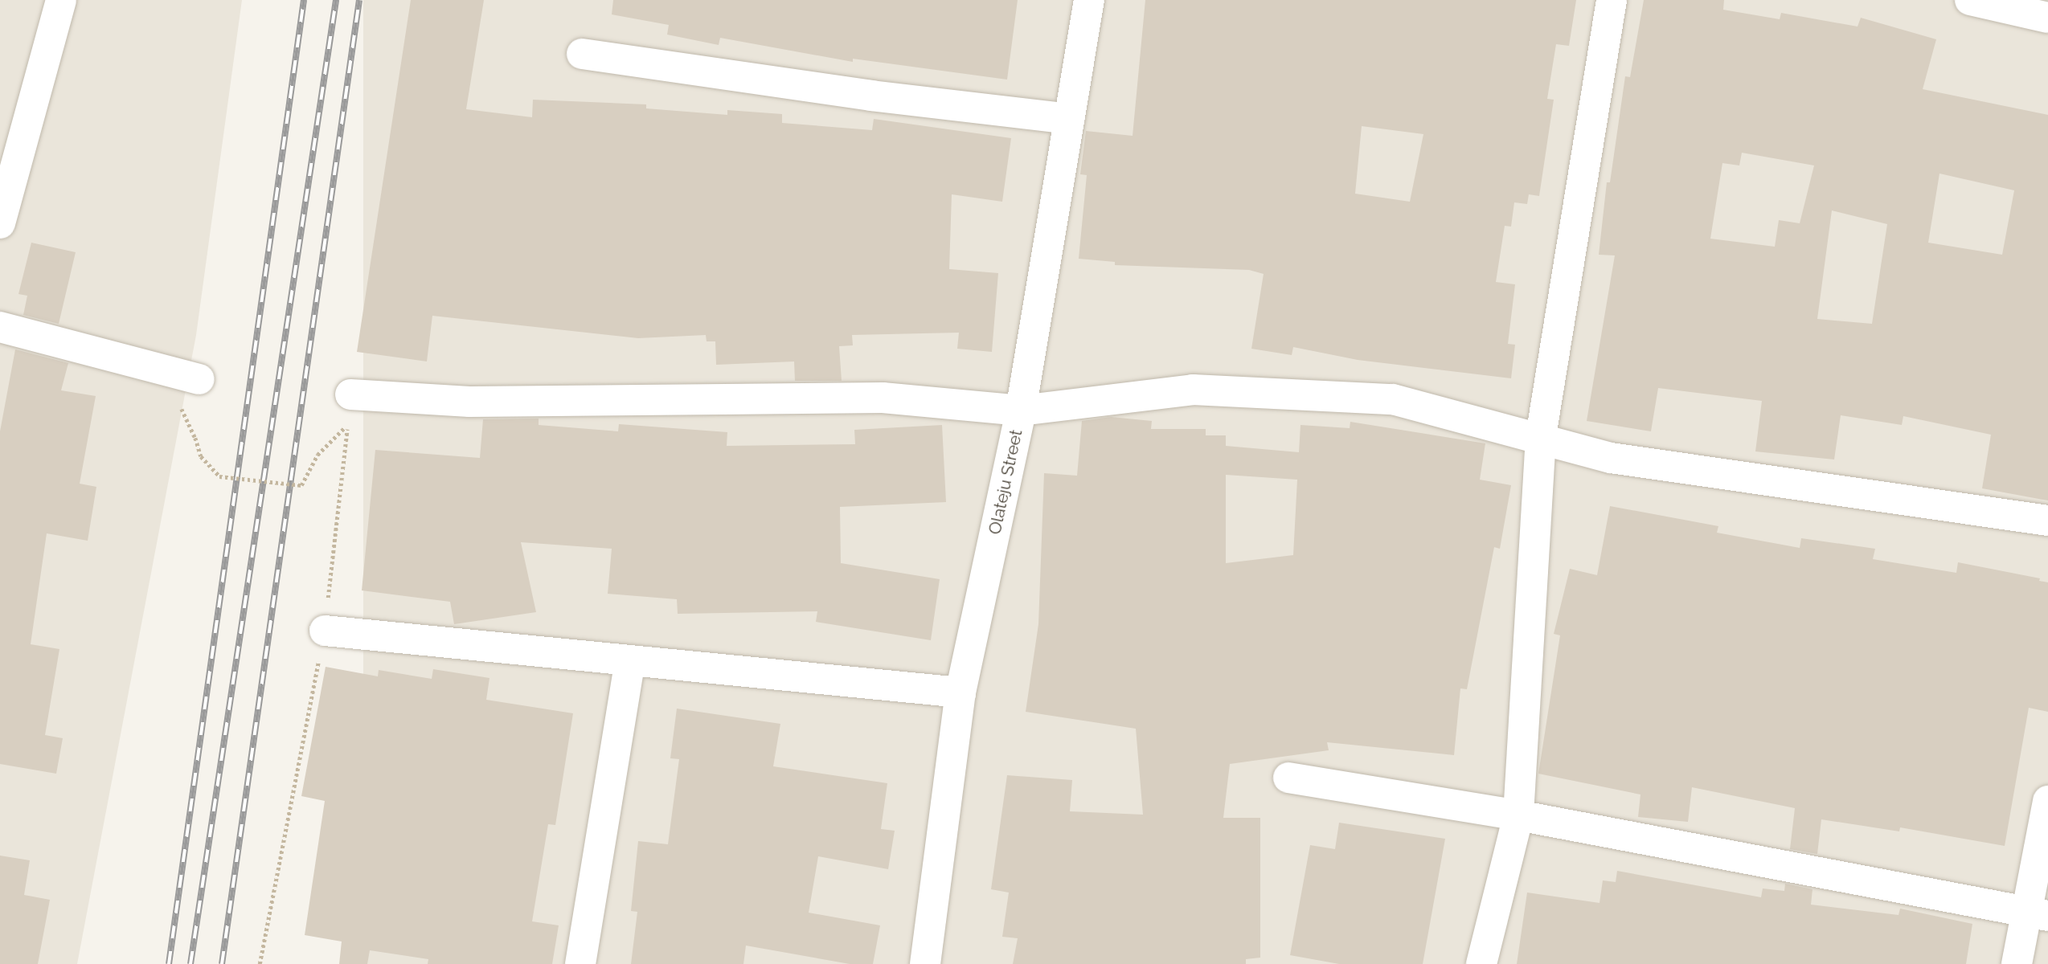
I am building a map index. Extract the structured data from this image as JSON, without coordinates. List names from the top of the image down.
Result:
{
  "streets": {
    "street": ["Olateju Street"]
  }
}
